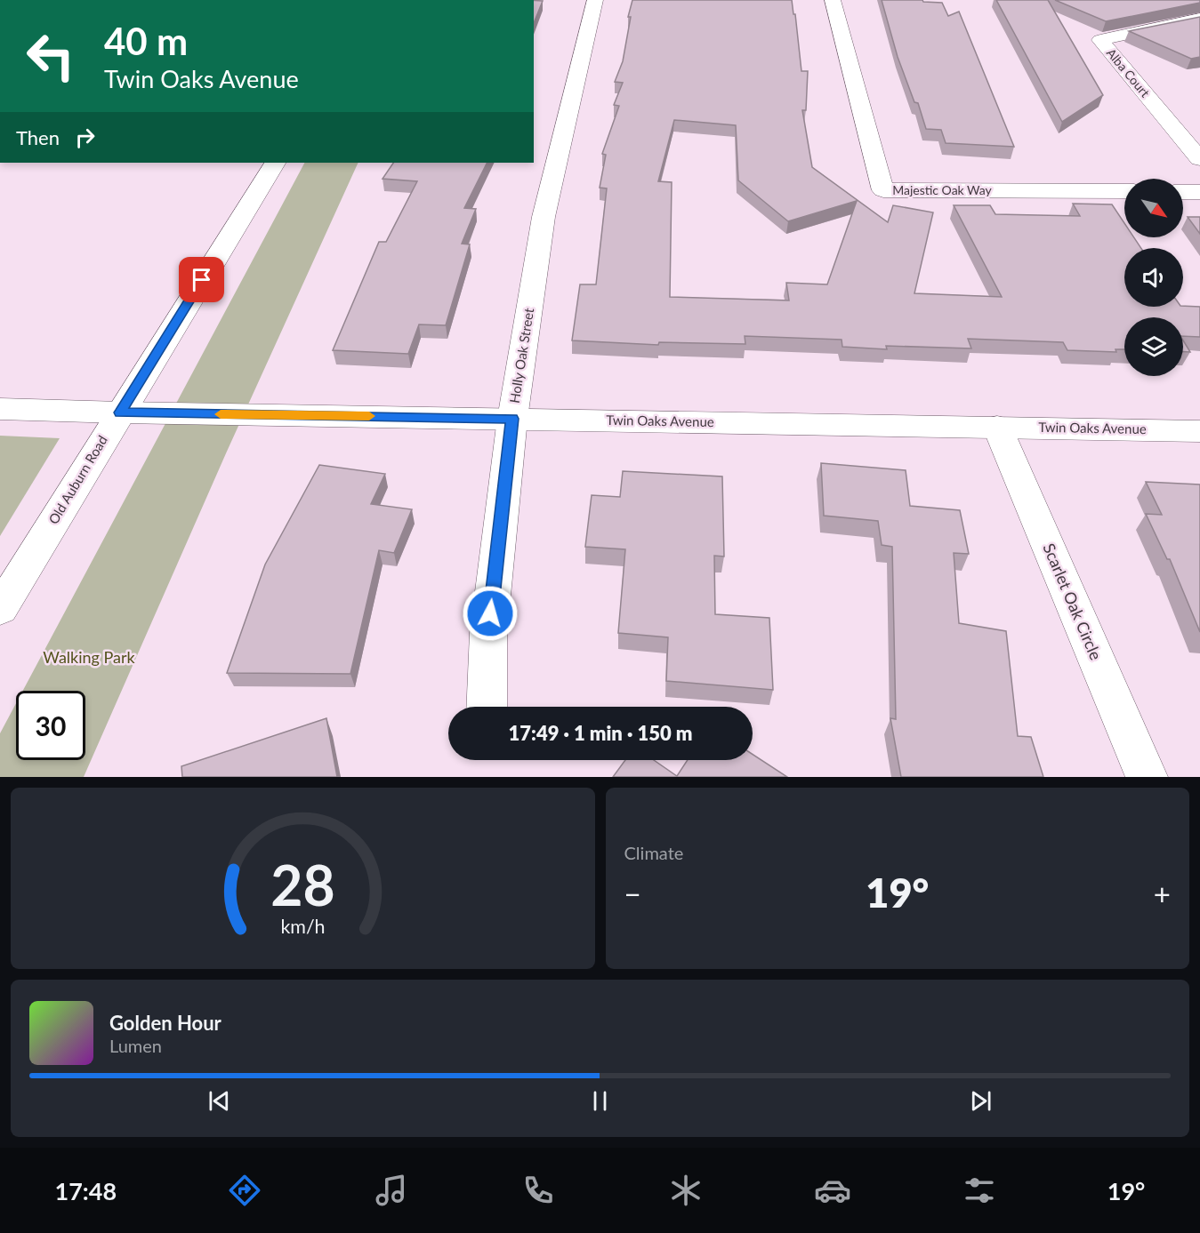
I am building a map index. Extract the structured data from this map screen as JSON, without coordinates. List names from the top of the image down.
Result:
{
  "streets": {
    "street": [
      "Alba Court",
      "Majestic Oak Way",
      "Holly Oak Street",
      "Twin Oaks Avenue",
      "Old Auburn Road",
      "Scarlet Oak Circle"
    ]
  },
  "crossings": [
    ["Holly Oak Street", "Twin Oaks Avenue"],
    ["Twin Oaks Avenue", "Old Auburn Road"],
    ["Twin Oaks Avenue", "Scarlet Oak Circle"]
  ],
  "parks": ["Walking Park"],
  "north": "bottom right",
  "page": {
    "turn": ["40 m", "Twin Oaks Avenue"],
    "then": "Then",
    "limit": "30",
    "trip": "17:49 · 1 min · 150 m",
    "tile": "Climate",
    "heat": ["−", "19°", "+"],
    "song": ["Golden Hour", "Lumen"],
    "tabs": ["17:48", "19°"],
    "gauge": ["28", "km/h"]
  }
}
